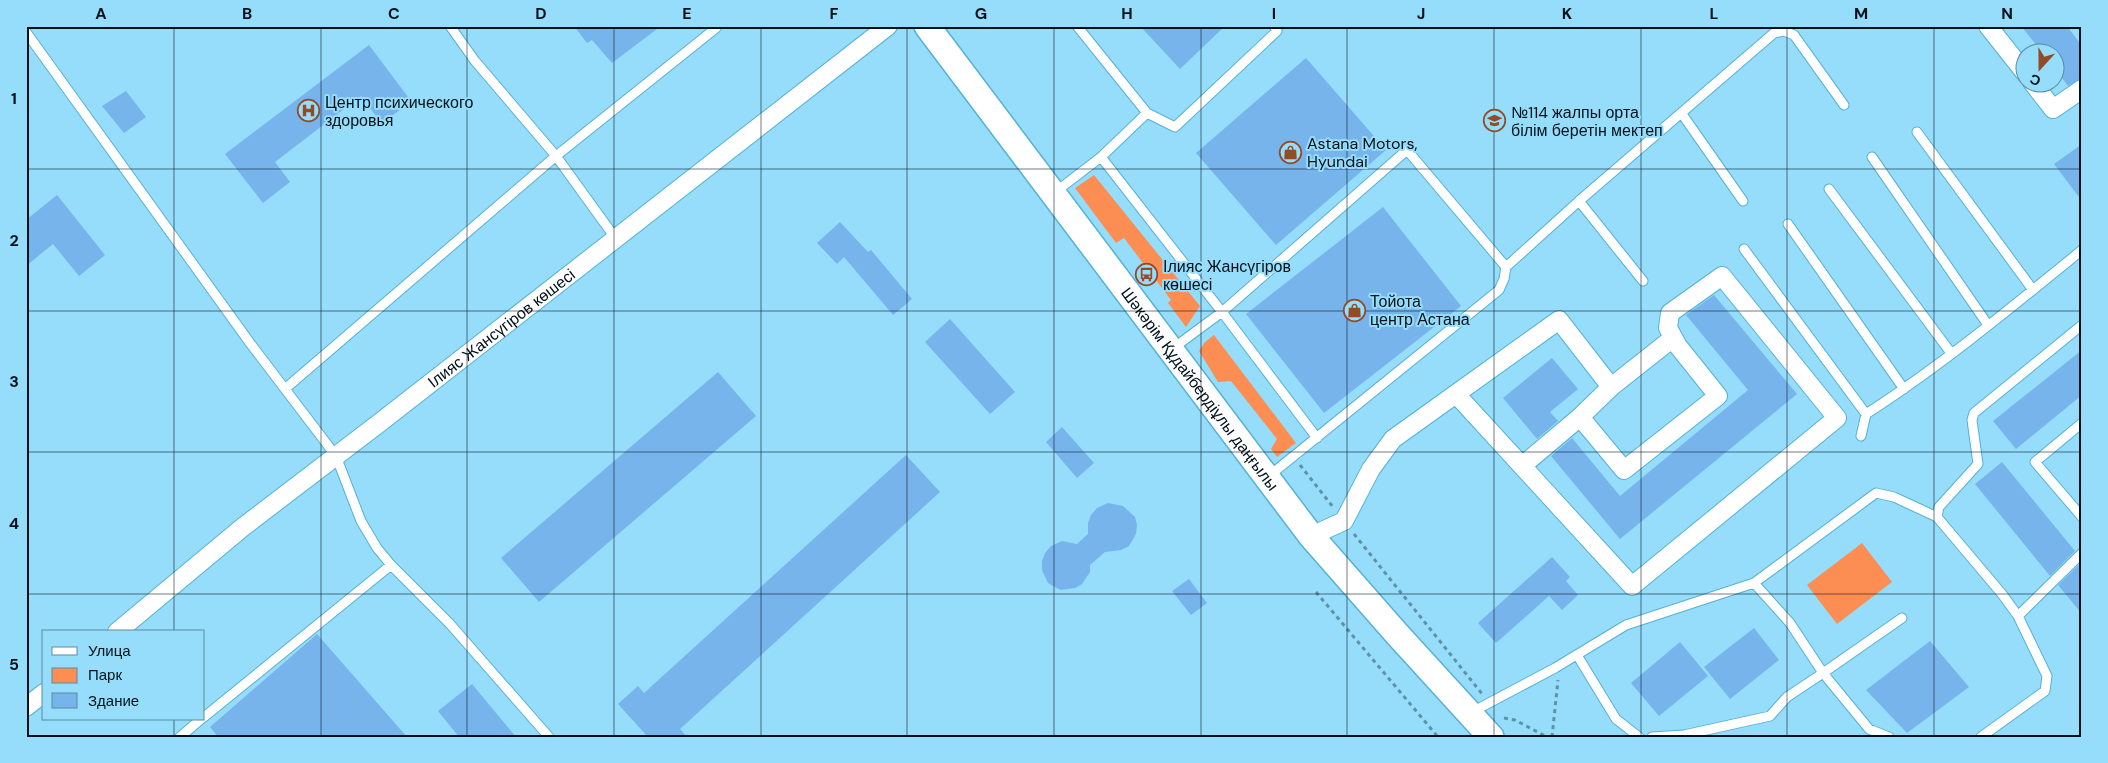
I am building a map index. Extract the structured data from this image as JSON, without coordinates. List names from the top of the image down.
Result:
{
  "streets": {
    "main road": ["Шәкәрім Құдайбердіұлы даңғылы"],
    "street": ["Ілияс Жансүгіров көшесі"]
  },
  "places": {
    "hospital": ["Центр психического здоровья"],
    "school or university": ["№114 жалпы орта білім беретін мектеп"],
    "shop": ["Astana Motors, Hyundai", "Тойота центр Астана"],
    "bus stop": ["Ілияс Жансүгіров көшесі"]
  },
  "legend": ["Улица", "Парк", "Здание"],
  "north": "bottom",
  "grid": {
    "columns": [
      "A",
      "B",
      "C",
      "D",
      "E",
      "F",
      "G",
      "H",
      "I",
      "J",
      "K",
      "L",
      "M",
      "N"
    ],
    "rows": [
      "1",
      "2",
      "3",
      "4",
      "5"
    ]
  }
}
